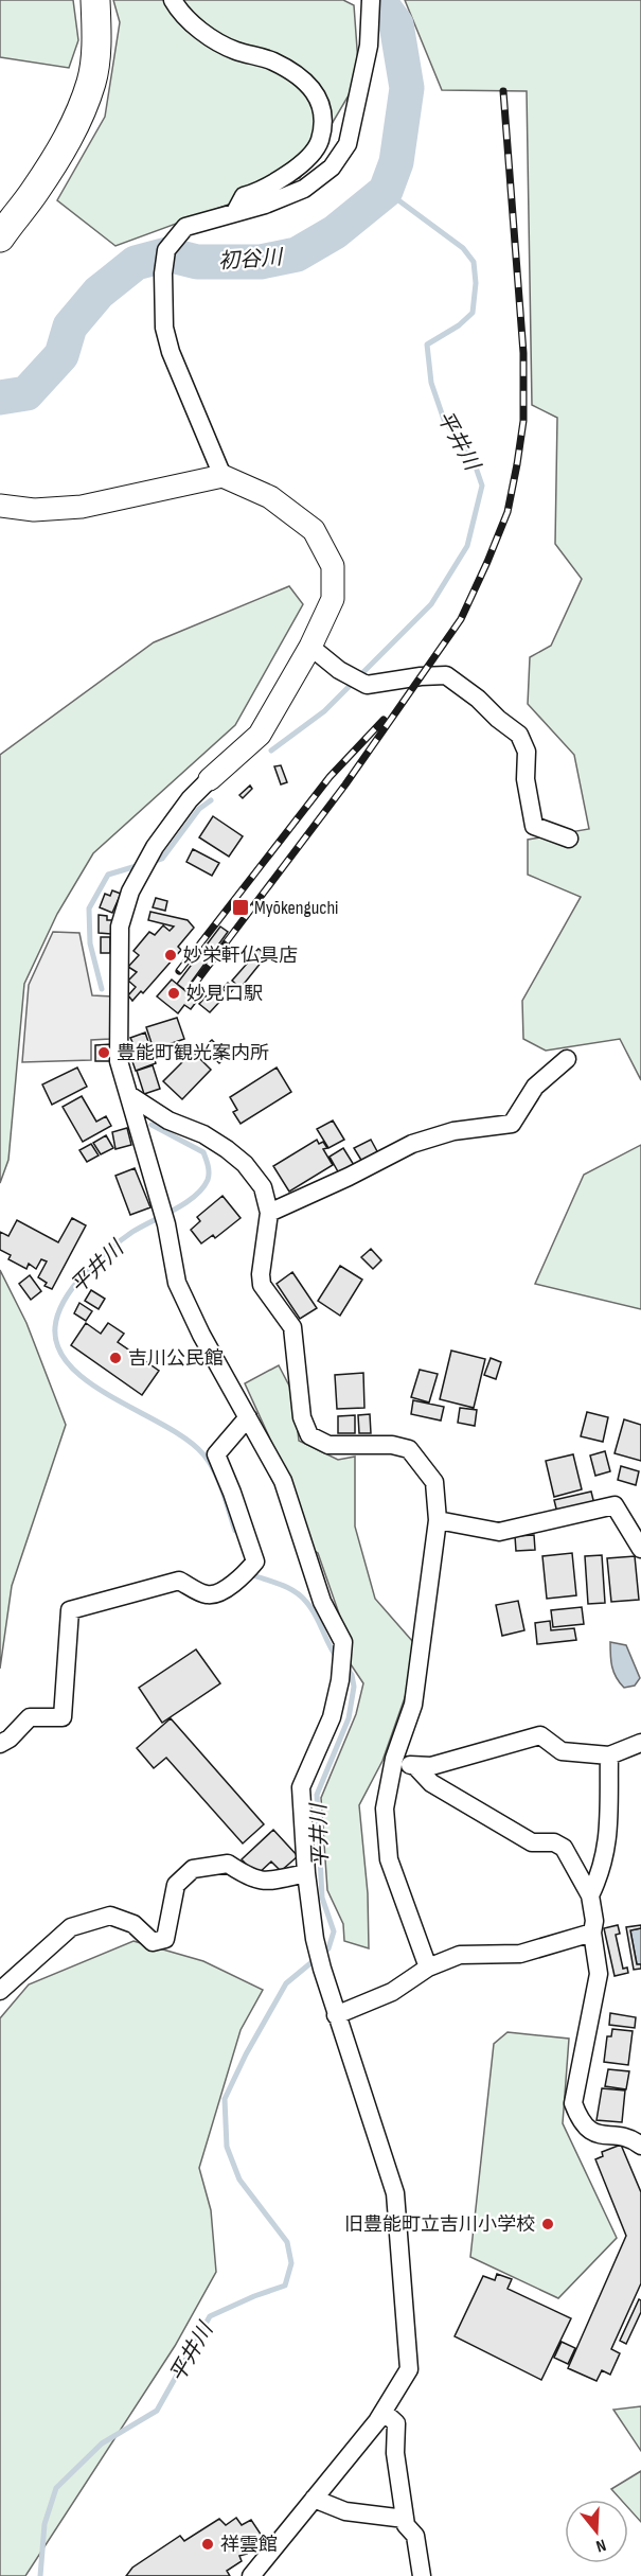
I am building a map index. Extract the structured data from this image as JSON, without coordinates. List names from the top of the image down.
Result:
{
  "water": ["初谷川", "平井川"],
  "places": {
    "transit": ["Myōkenguchi"],
    "other": [
      "妙栄軒仏具店",
      "妙見口駅",
      "豊能町観光案内所",
      "吉川公民館",
      "旧豊能町立吉川小学校",
      "祥雲館"
    ]
  },
  "north": "bottom"
}
